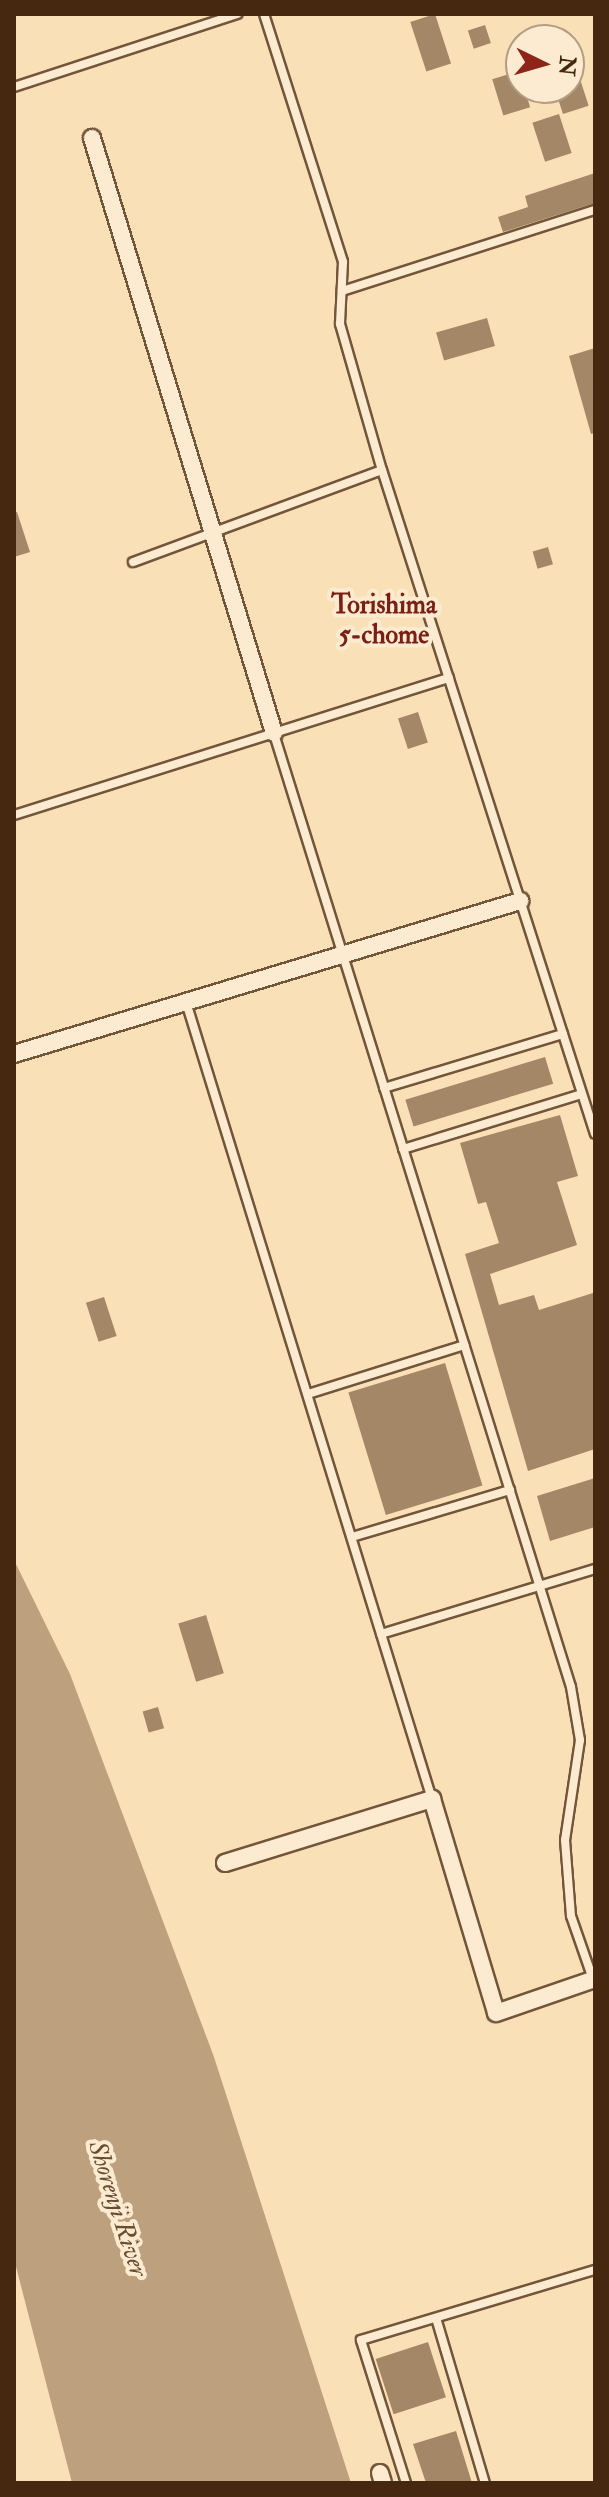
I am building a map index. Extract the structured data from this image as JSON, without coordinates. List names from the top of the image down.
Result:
{
  "districts": ["Torishima 5-chome"],
  "water": ["Shorenji River"],
  "north": "right"
}
